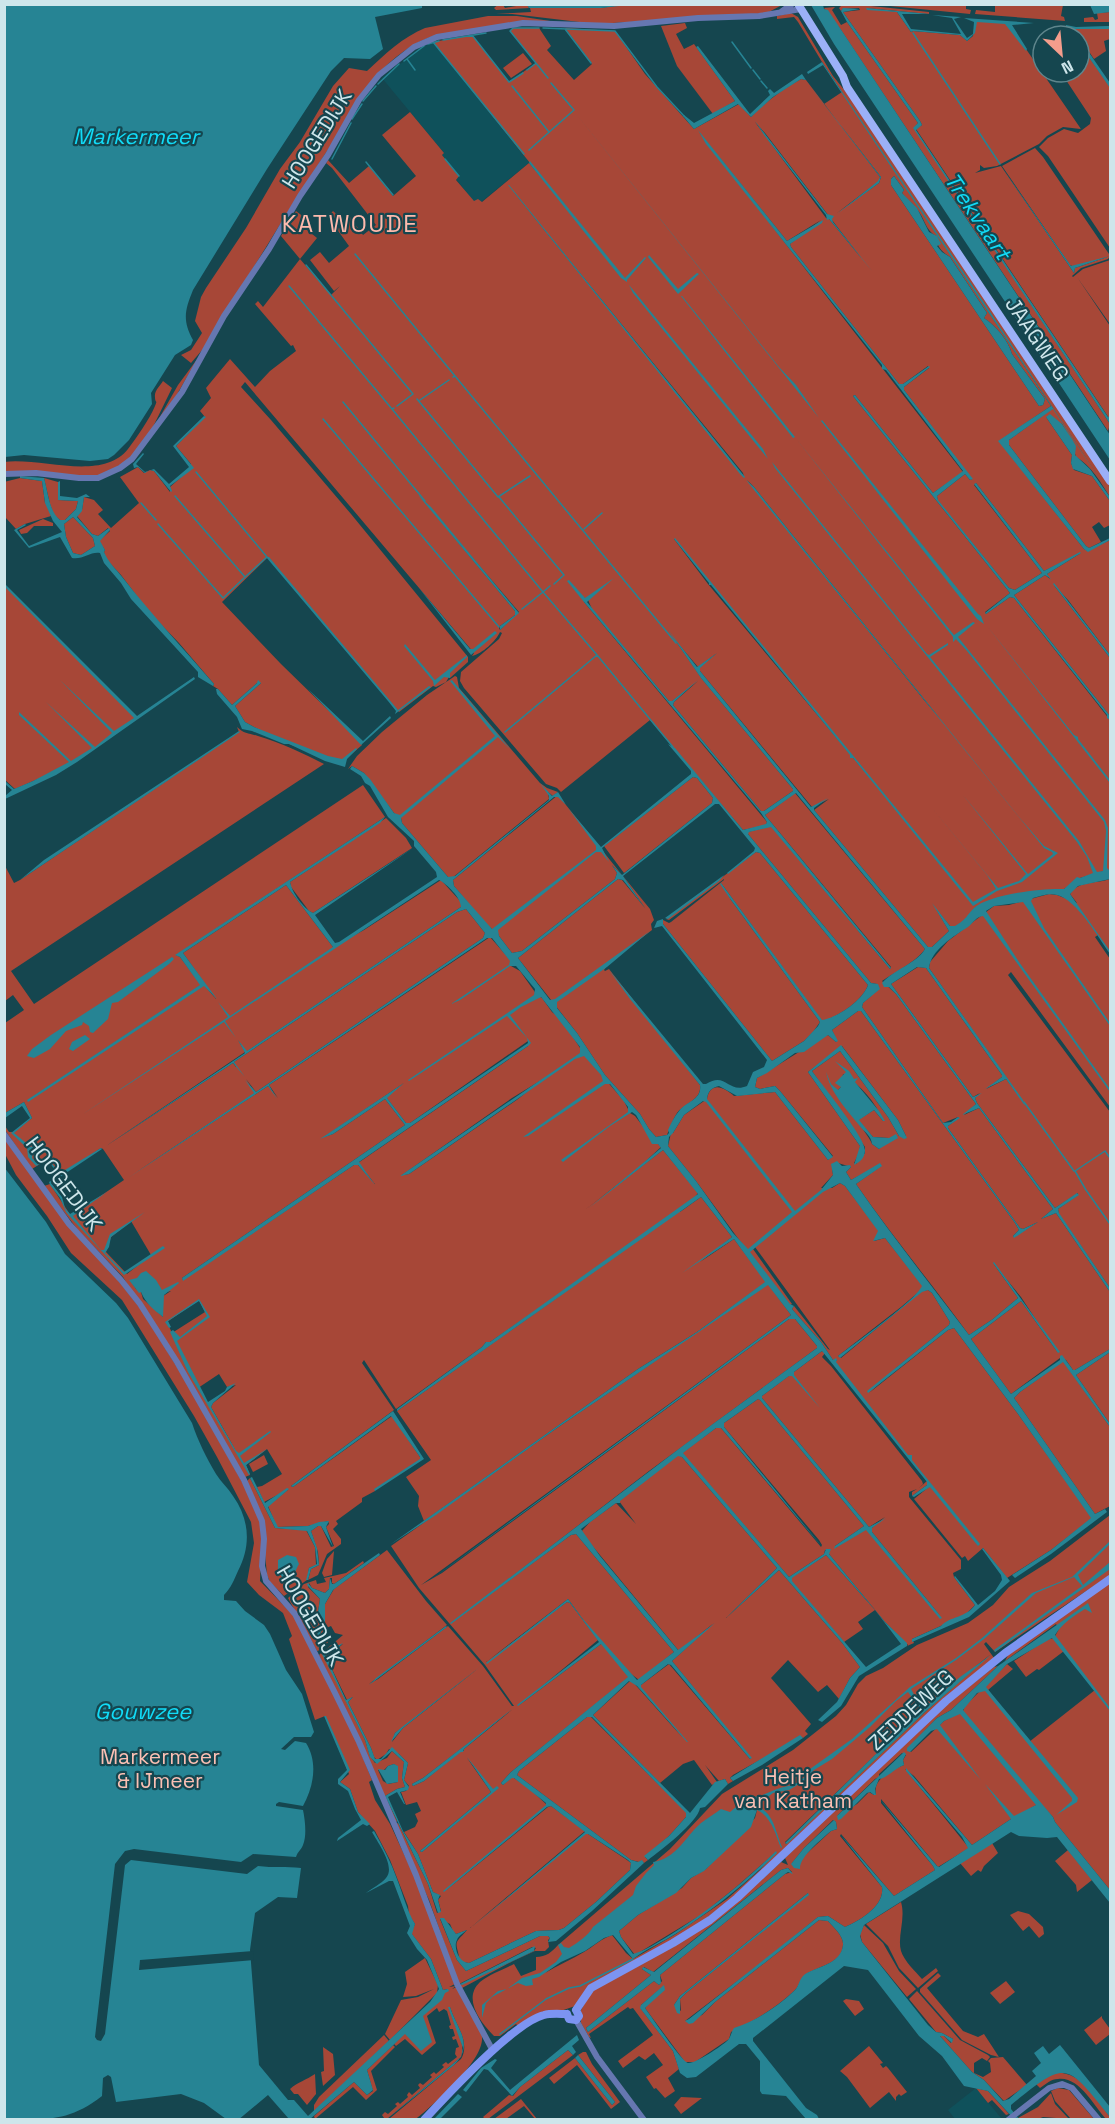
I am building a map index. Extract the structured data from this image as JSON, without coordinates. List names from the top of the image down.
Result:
{
  "streets": {
    "main road": ["JAAGWEG", "ZEDDEWEG"],
    "street": ["HOOGEDIJK"]
  },
  "crossings": [
    ["HOOGEDIJK", "JAAGWEG"]
  ],
  "districts": ["KATWOUDE"],
  "water": ["Markermeer", "Trekvaart", "Gouwzee"],
  "parks": ["Markermeer & IJmeer", "Heitje van Katham"],
  "north": "bottom right"
}
